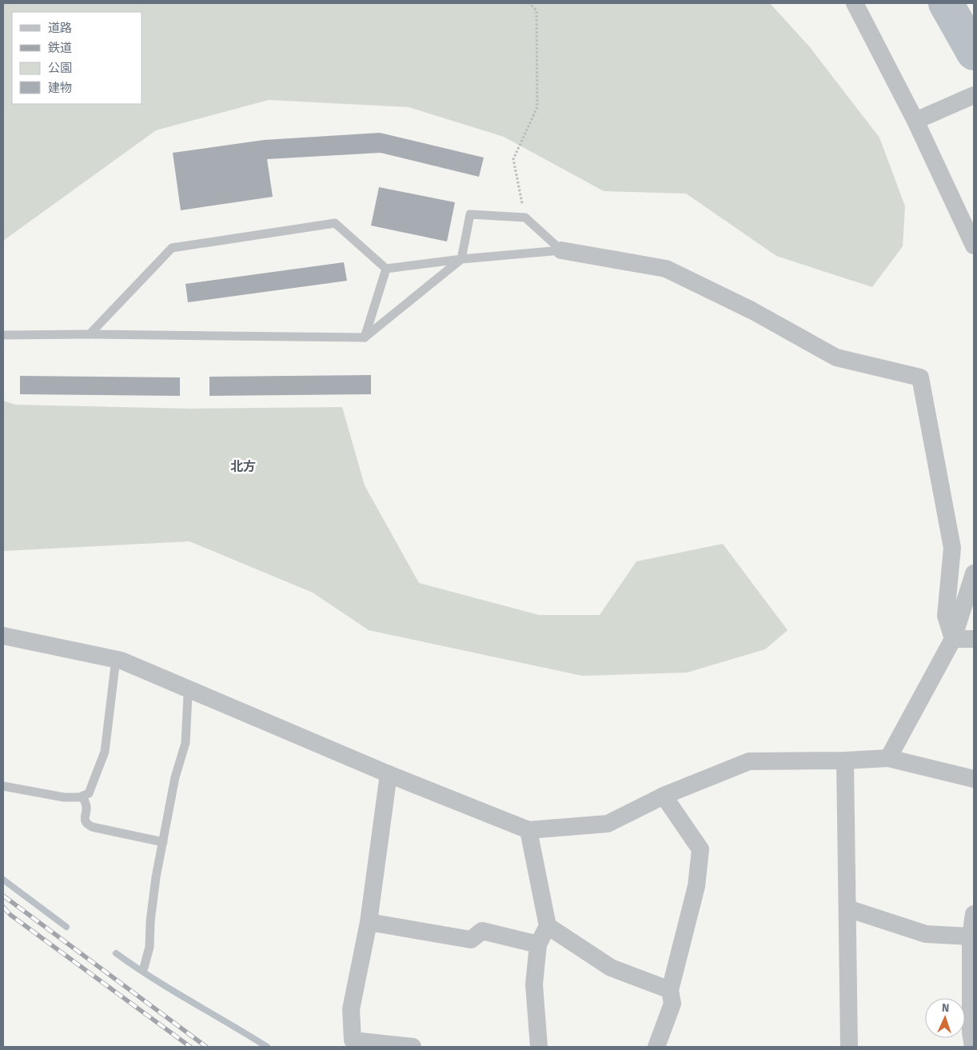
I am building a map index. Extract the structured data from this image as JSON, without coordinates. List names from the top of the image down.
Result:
{
  "districts": ["北方"],
  "legend": [
    "道路",
    "鉄道",
    "公園",
    "建物"
  ],
  "north": "top"
}
